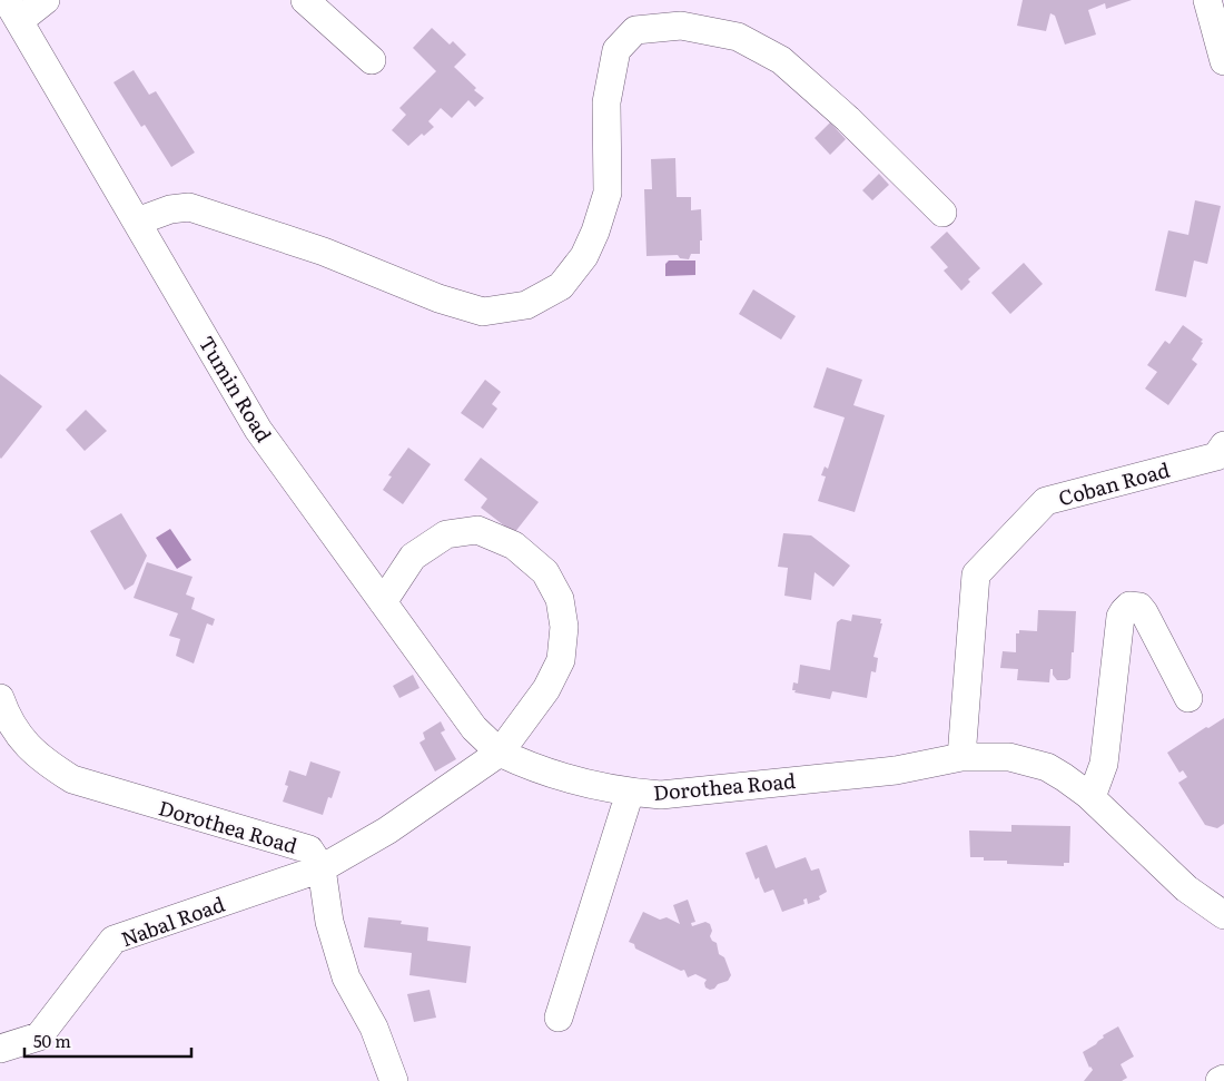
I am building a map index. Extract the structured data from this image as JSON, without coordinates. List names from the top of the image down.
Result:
{
  "streets": {
    "street": [
      "Tumin Road",
      "Coban Road",
      "Dorothea Road",
      "Nabal Road"
    ]
  },
  "crossings": [
    ["Tumin Road", "Dorothea Road"],
    ["Coban Road", "Dorothea Road"],
    ["Dorothea Road", "Nabal Road"]
  ],
  "scale_bar": "50 m"
}
